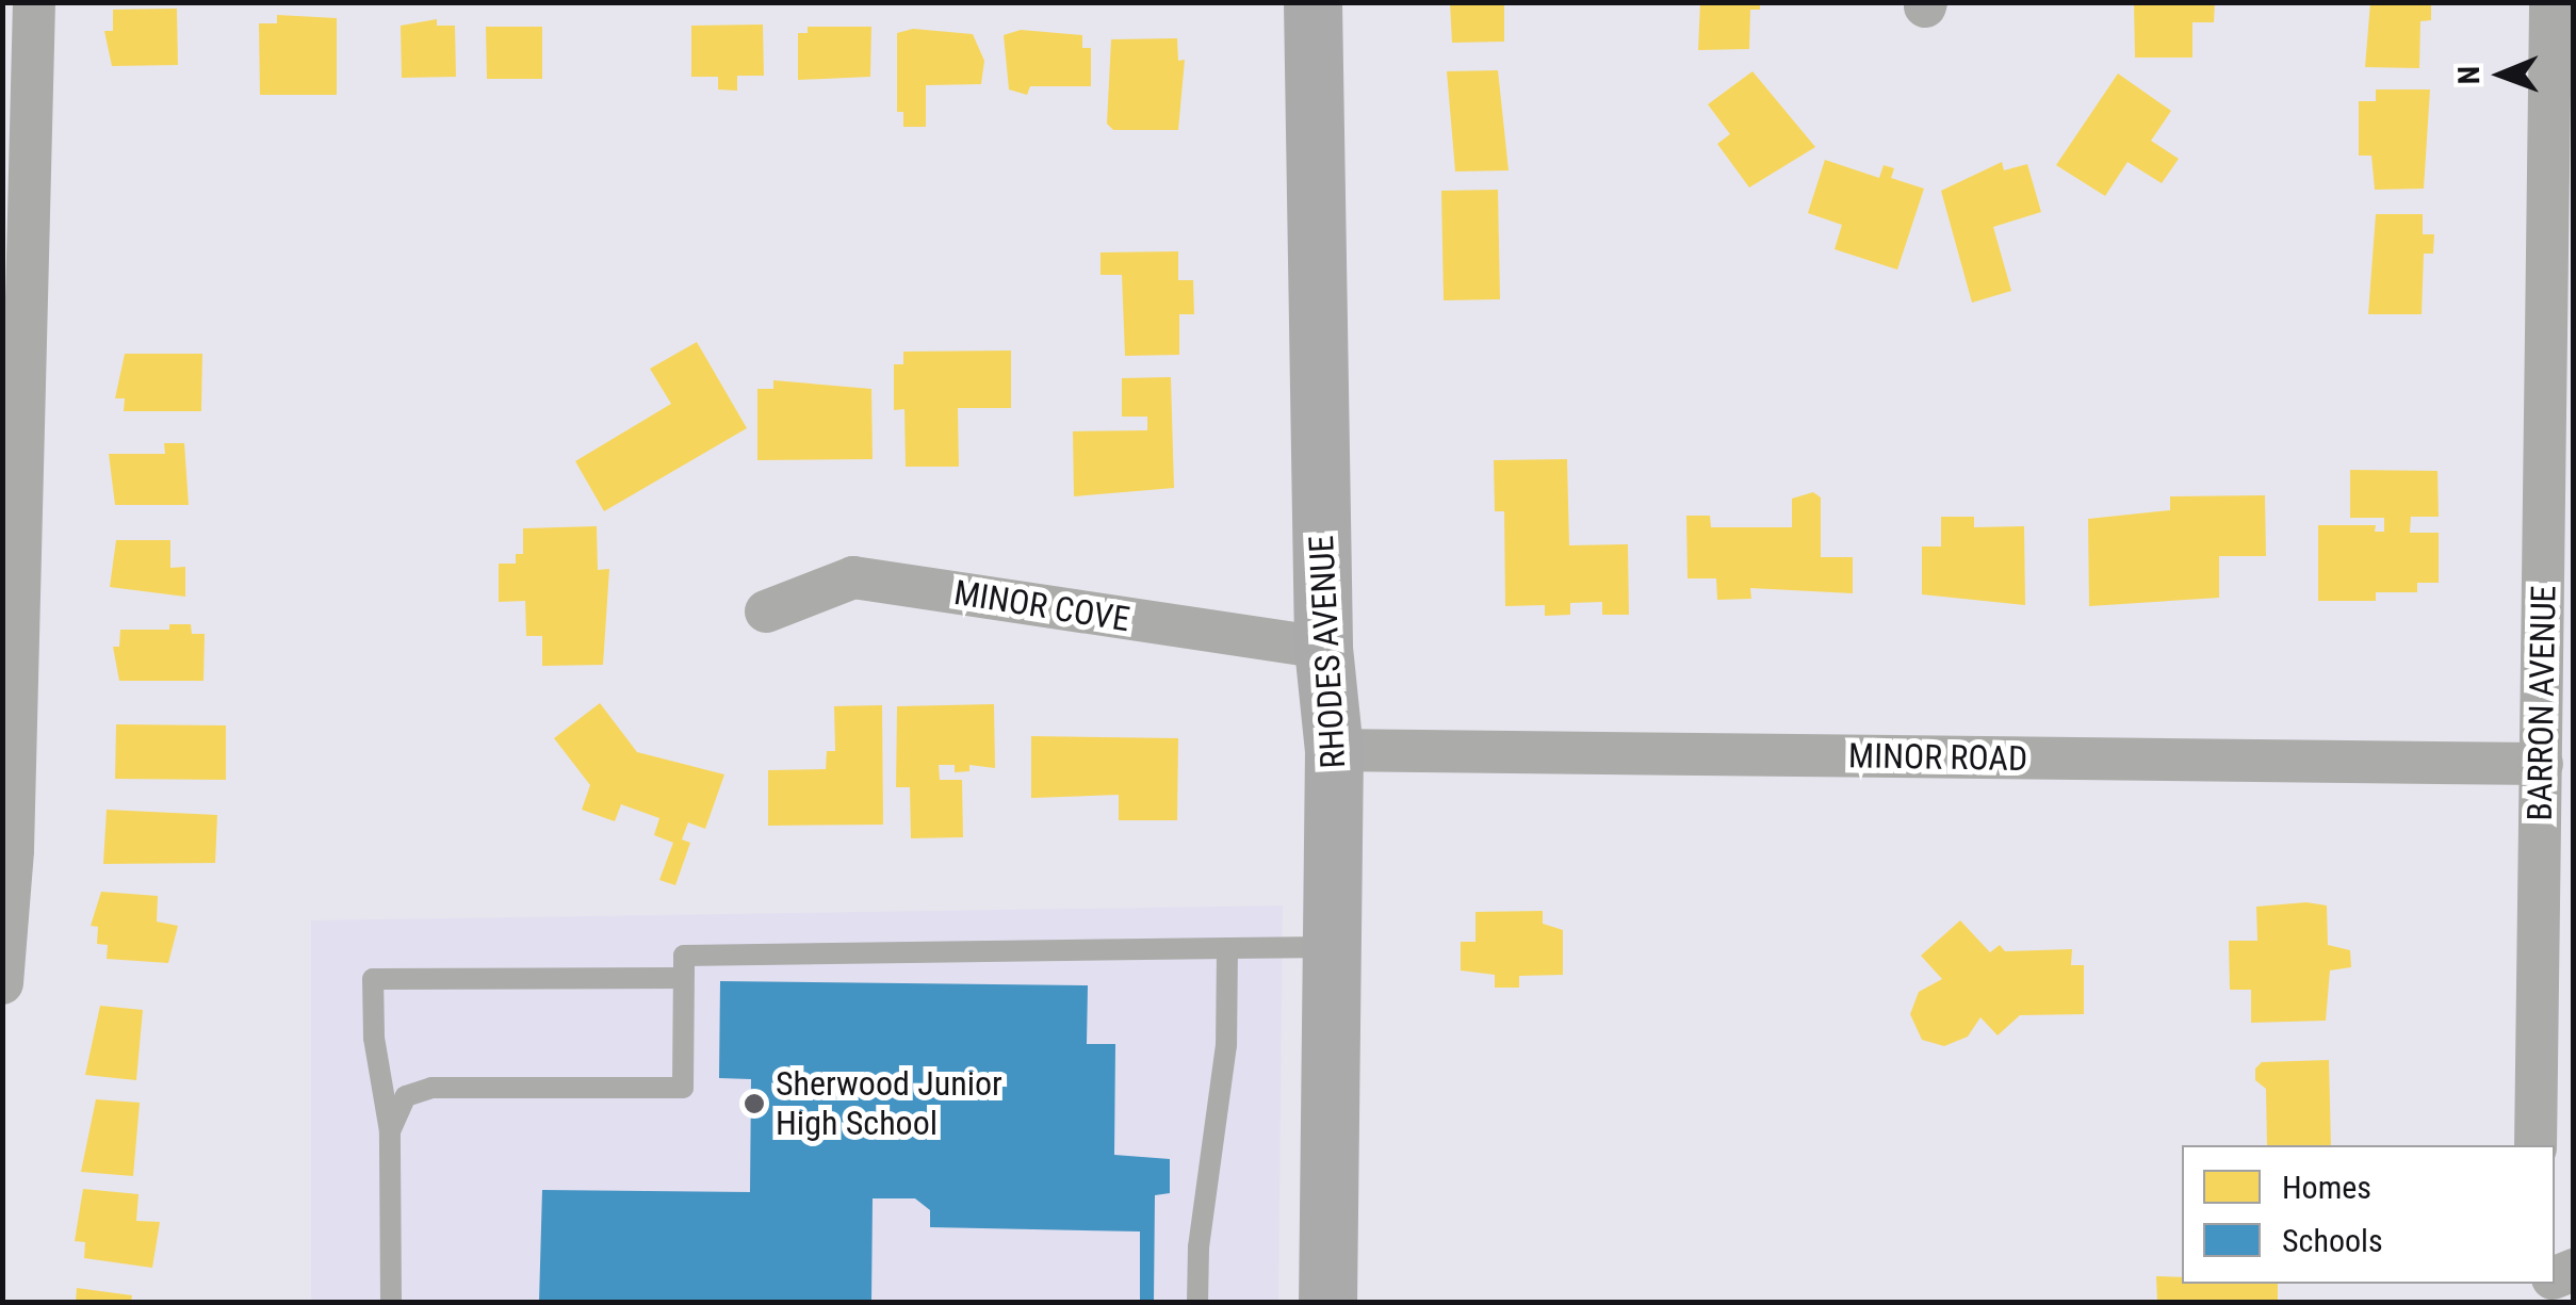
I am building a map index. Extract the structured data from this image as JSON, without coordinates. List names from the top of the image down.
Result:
{
  "streets": {
    "main road": ["RHODES AVENUE"],
    "street": ["MINOR COVE", "BARRON AVENUE", "MINOR ROAD"]
  },
  "crossings": [
    ["MINOR COVE", "RHODES AVENUE"],
    ["RHODES AVENUE", "MINOR ROAD"],
    ["BARRON AVENUE", "MINOR ROAD"]
  ],
  "places": ["Sherwood Junior High School"],
  "legend": ["Homes", "Schools"],
  "north": "left"
}
